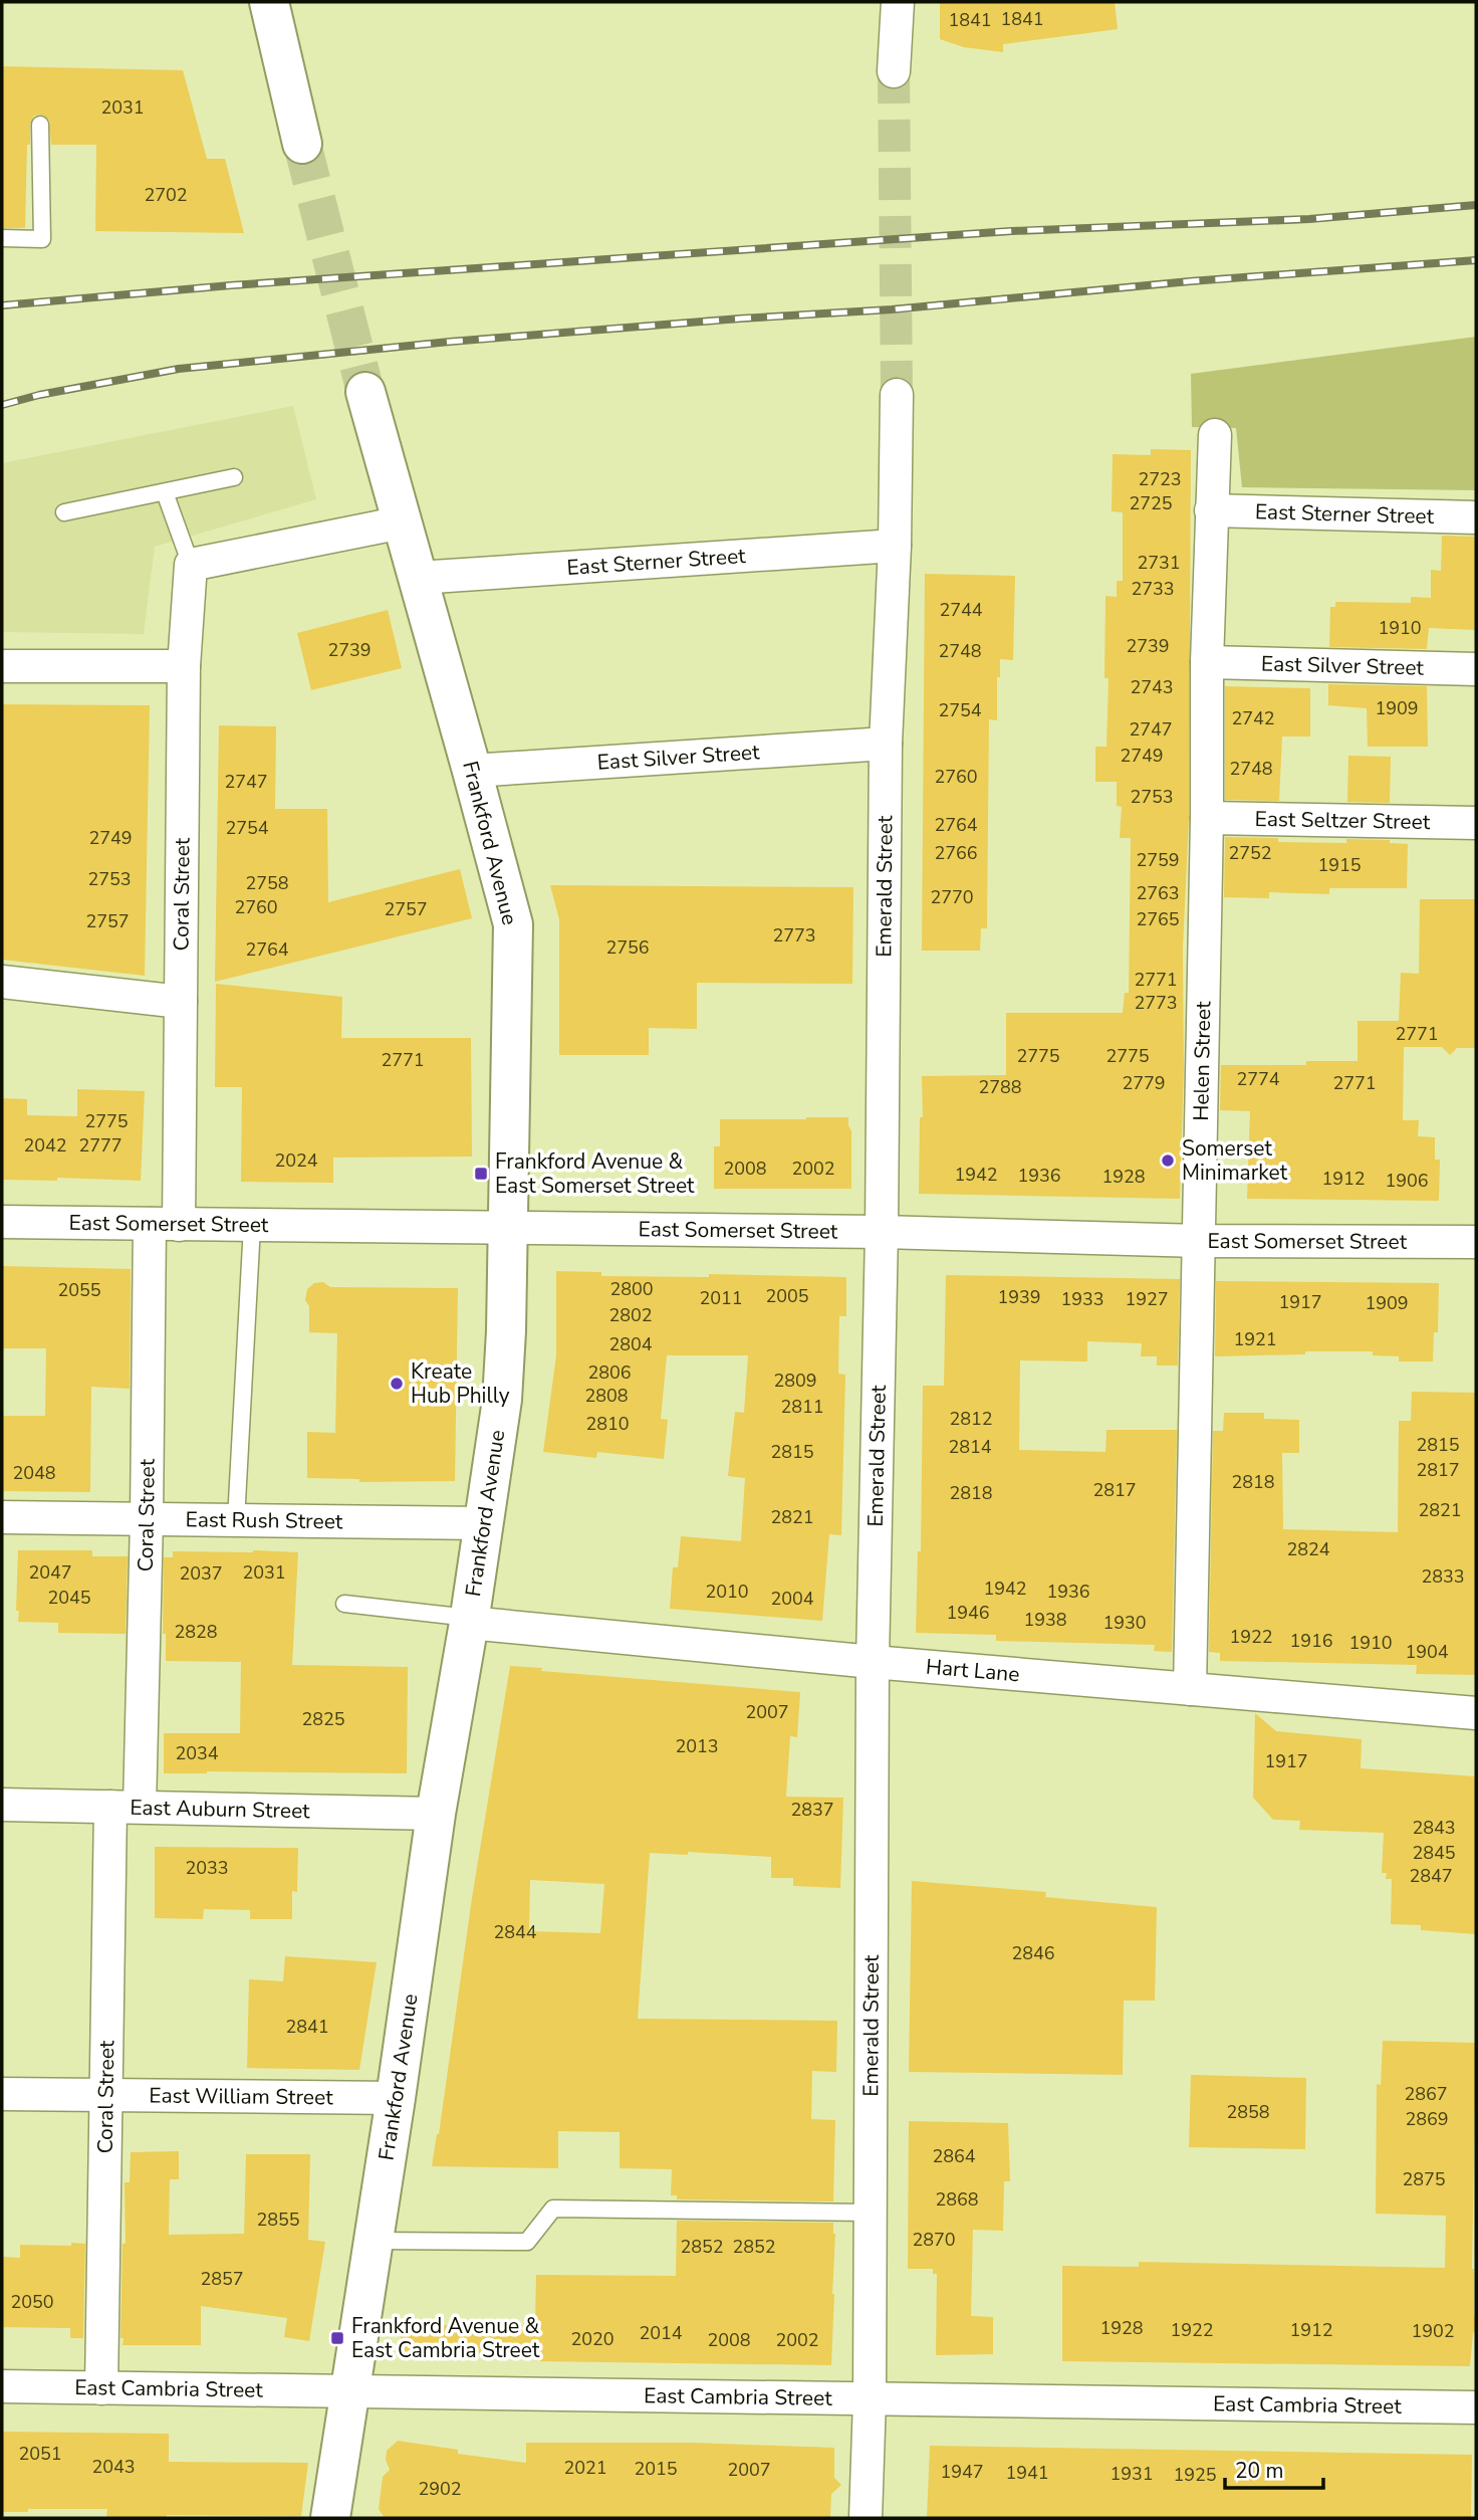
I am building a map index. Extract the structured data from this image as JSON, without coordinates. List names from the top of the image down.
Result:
{
  "streets": {
    "main road": ["Frankford Avenue"],
    "street": [
      "East Sterner Street",
      "East Silver Street",
      "East Seltzer Street",
      "Emerald Street",
      "Coral Street",
      "Helen Street",
      "East Somerset Street",
      "East Rush Street",
      "Hart Lane",
      "East Auburn Street",
      "East William Street",
      "East Cambria Street"
    ]
  },
  "crossings": [
    ["East Sterner Street", "Frankford Avenue"],
    ["East Sterner Street", "Emerald Street"],
    ["East Sterner Street", "Helen Street"],
    ["East Silver Street", "Frankford Avenue"],
    ["East Silver Street", "Emerald Street"],
    ["East Silver Street", "Helen Street"],
    ["East Seltzer Street", "Helen Street"],
    ["Frankford Avenue", "East Somerset Street"],
    ["Frankford Avenue", "East Rush Street"],
    ["Frankford Avenue", "Hart Lane"],
    ["Frankford Avenue", "East Auburn Street"],
    ["Frankford Avenue", "East William Street"],
    ["Frankford Avenue", "East Cambria Street"],
    ["Emerald Street", "East Somerset Street"],
    ["Emerald Street", "Hart Lane"],
    ["Emerald Street", "East Cambria Street"],
    ["Coral Street", "East Somerset Street"],
    ["Coral Street", "East Rush Street"],
    ["Coral Street", "East Auburn Street"],
    ["Coral Street", "East William Street"],
    ["Coral Street", "East Cambria Street"],
    ["Helen Street", "East Somerset Street"],
    ["Helen Street", "Hart Lane"]
  ],
  "places": {
    "other": ["Somerset Minimarket", "Kreate Hub Philly"],
    "transit": ["Frankford Avenue & East Somerset Street", "Frankford Avenue & East Cambria Street"]
  },
  "house_numbers": [
    "1841",
    "1841",
    "2031",
    "2702",
    "2723",
    "2725",
    "2731",
    "2733",
    "2744",
    "1910",
    "2739",
    "2739",
    "2748",
    "2743",
    "1909",
    "2754",
    "2742",
    "2747",
    "2749",
    "2748",
    "2760",
    "2747",
    "2753",
    "2764",
    "2754",
    "2749",
    "2766",
    "2752",
    "2759",
    "1915",
    "2753",
    "2758",
    "2763",
    "2770",
    "2760",
    "2757",
    "2765",
    "2757",
    "2773",
    "2756",
    "2764",
    "2771",
    "2773",
    "2771",
    "2775",
    "2775",
    "2771",
    "2774",
    "2779",
    "2771",
    "2788",
    "2775",
    "2042",
    "2777",
    "2024",
    "2008",
    "2002",
    "1942",
    "1936",
    "1928",
    "1912",
    "1906",
    "2800",
    "2055",
    "2005",
    "1939",
    "2011",
    "1933",
    "1927",
    "1917",
    "1909",
    "2802",
    "1921",
    "2804",
    "2806",
    "2809",
    "2808",
    "2811",
    "2812",
    "2810",
    "2815",
    "2814",
    "2815",
    "2817",
    "2048",
    "2818",
    "2817",
    "2818",
    "2821",
    "2821",
    "2824",
    "2047",
    "2031",
    "2037",
    "2833",
    "1942",
    "2010",
    "1936",
    "2045",
    "2004",
    "1946",
    "1938",
    "1930",
    "2828",
    "1922",
    "1916",
    "1910",
    "1904",
    "2007",
    "2825",
    "2013",
    "2034",
    "1917",
    "2837",
    "2843",
    "2845",
    "2033",
    "2847",
    "2844",
    "2846",
    "2841",
    "2867",
    "2858",
    "2869",
    "2864",
    "2875",
    "2868",
    "2855",
    "2870",
    "2852",
    "2852",
    "2857",
    "2050",
    "1928",
    "1922",
    "1912",
    "1902",
    "2014",
    "2020",
    "2008",
    "2002",
    "2051",
    "2043",
    "2021",
    "2015",
    "2007",
    "1947",
    "1941",
    "1931",
    "1925",
    "2902"
  ],
  "scale_bar": "20 m"
}
